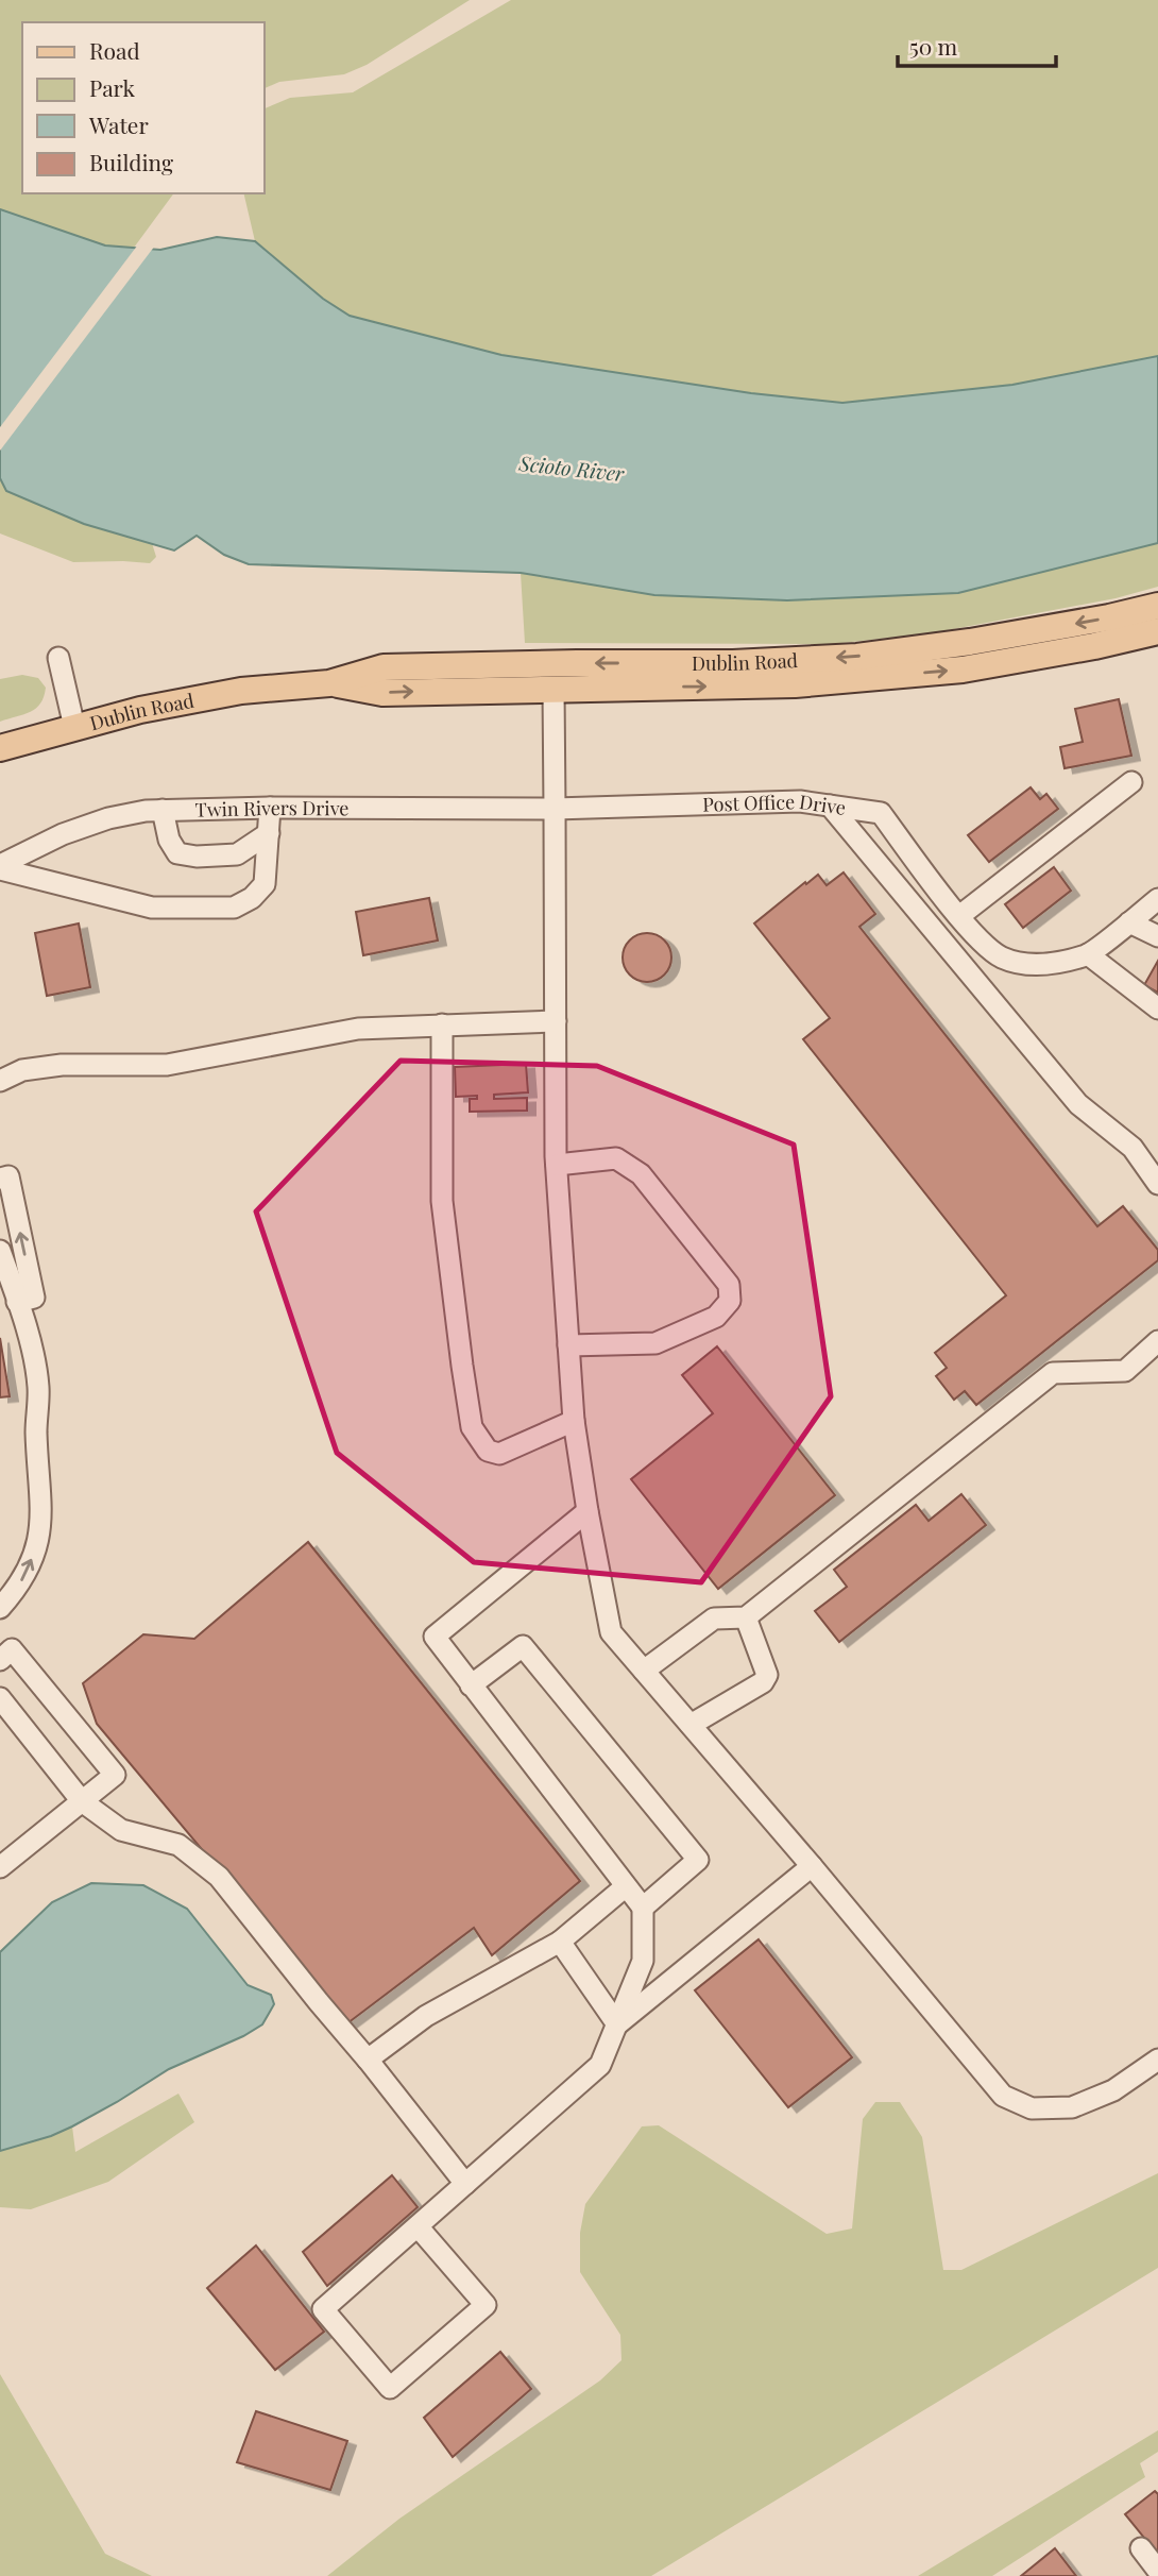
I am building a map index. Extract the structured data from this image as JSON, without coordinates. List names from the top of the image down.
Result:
{
  "streets": {
    "main road": ["Dublin Road"],
    "street": ["Post Office Drive", "Twin Rivers Drive"]
  },
  "crossings": [
    ["Post Office Drive", "Twin Rivers Drive"]
  ],
  "water": ["Scioto River"],
  "legend": [
    "Road",
    "Park",
    "Water",
    "Building"
  ],
  "scale_bar": "50 m"
}
